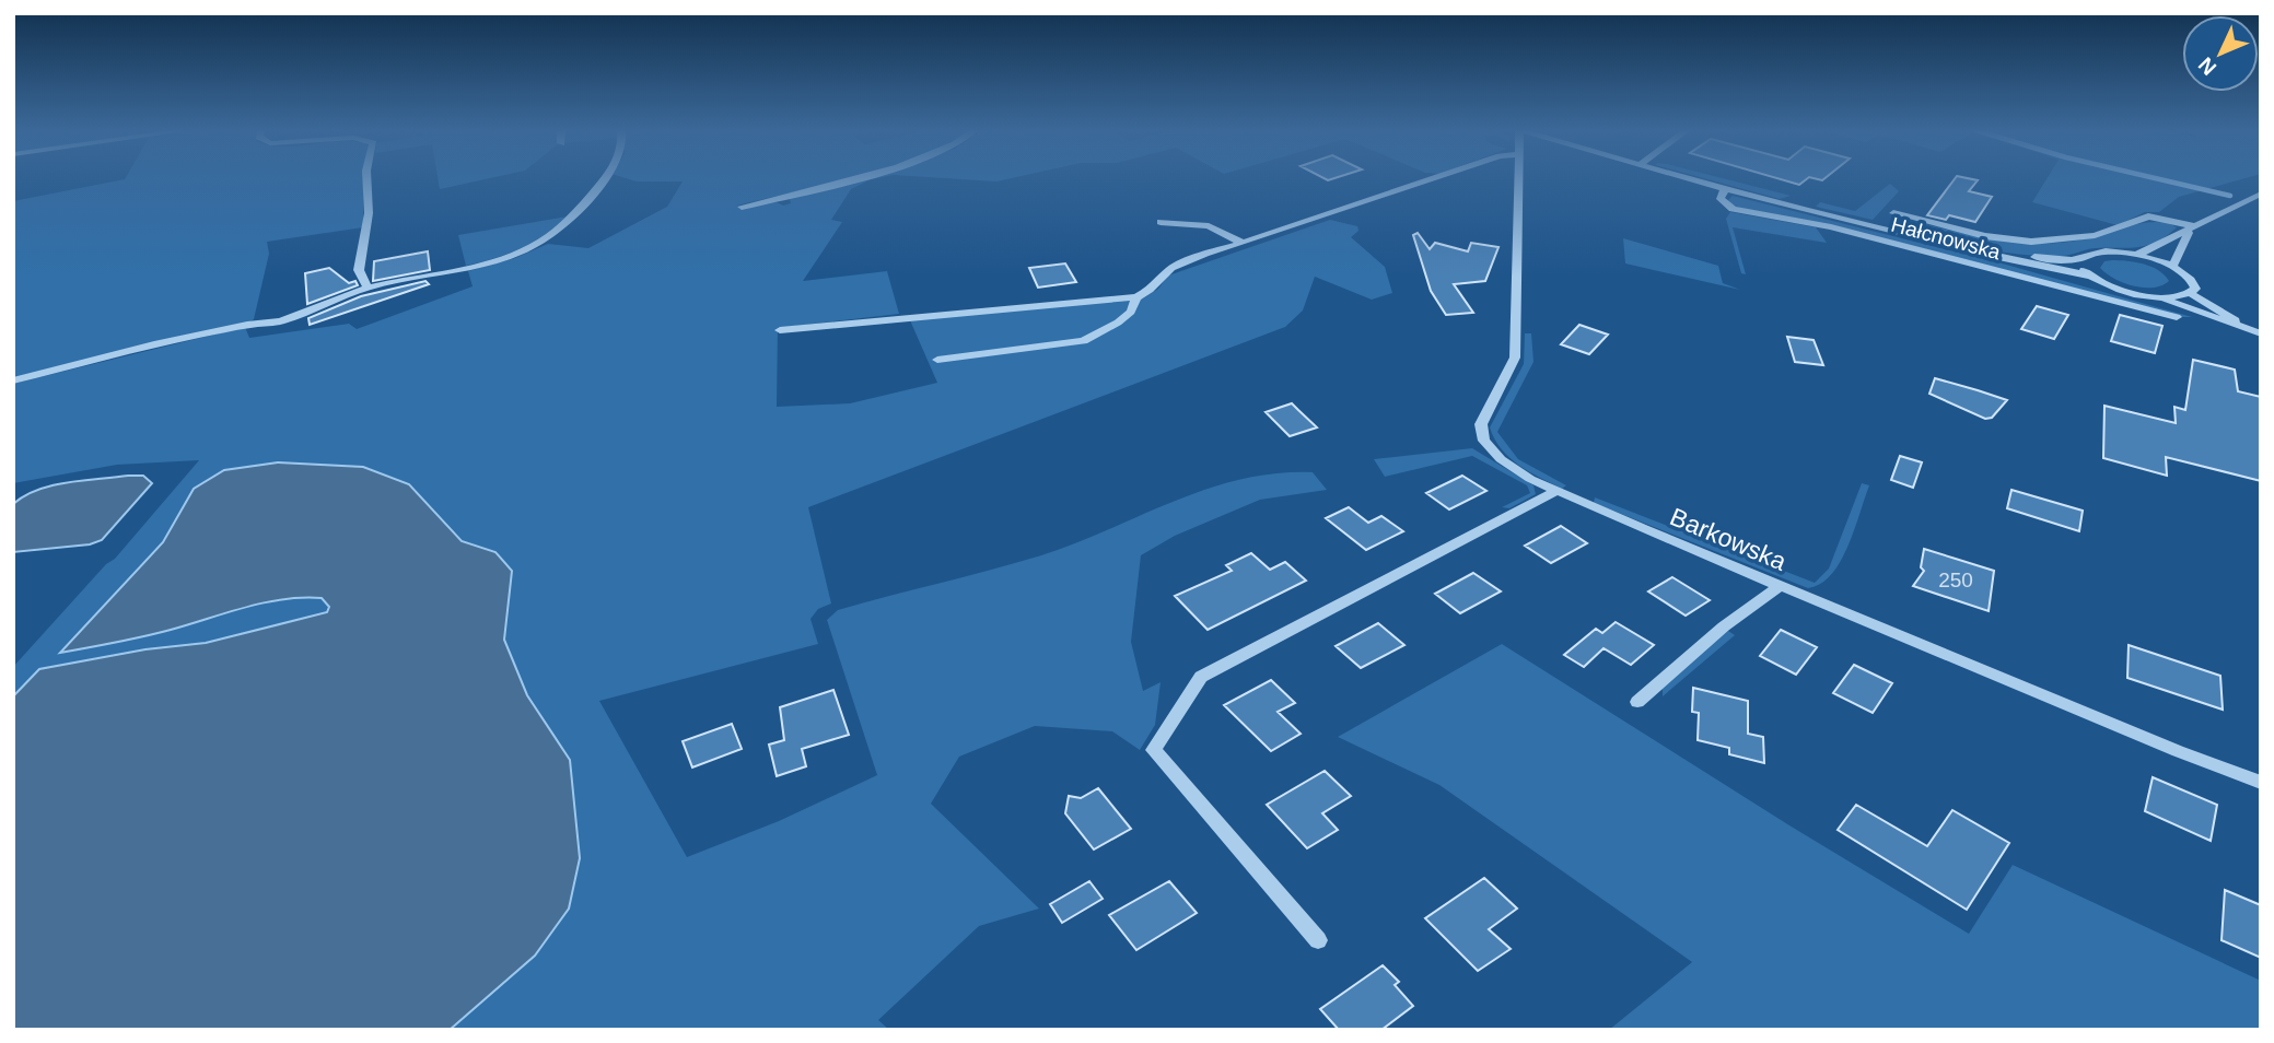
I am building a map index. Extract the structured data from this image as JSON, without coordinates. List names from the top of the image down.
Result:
{
  "streets": {
    "street": ["Hałcnowska", "Barkowska"]
  },
  "house_numbers": ["250"],
  "north": "bottom left"
}
